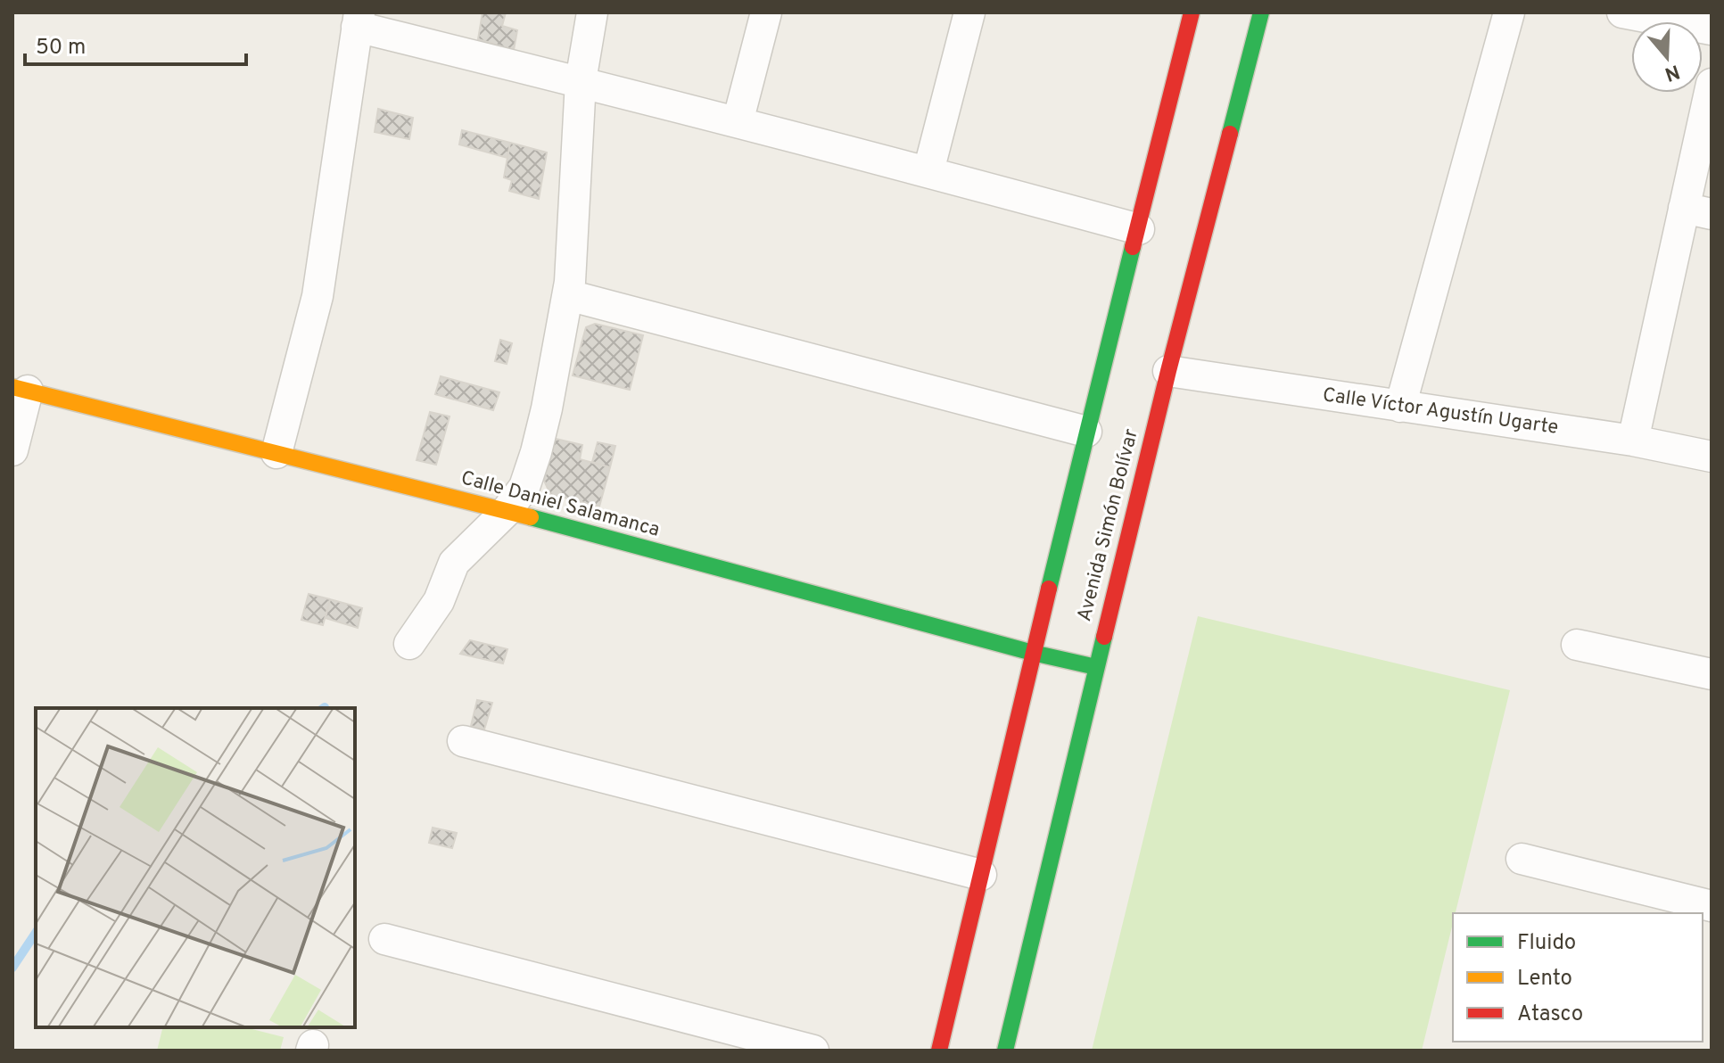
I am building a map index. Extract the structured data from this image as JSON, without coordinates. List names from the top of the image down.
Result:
{
  "streets": {
    "street": ["Calle Víctor Agustín Ugarte", "Calle Daniel Salamanca", "Avenida Simón Bolívar"]
  },
  "crossings": [
    ["Calle Víctor Agustín Ugarte", "Avenida Simón Bolívar"],
    ["Calle Daniel Salamanca", "Avenida Simón Bolívar"]
  ],
  "legend": ["Fluido", "Lento", "Atasco"],
  "scale_bar": "50 m",
  "north": "bottom"
}
